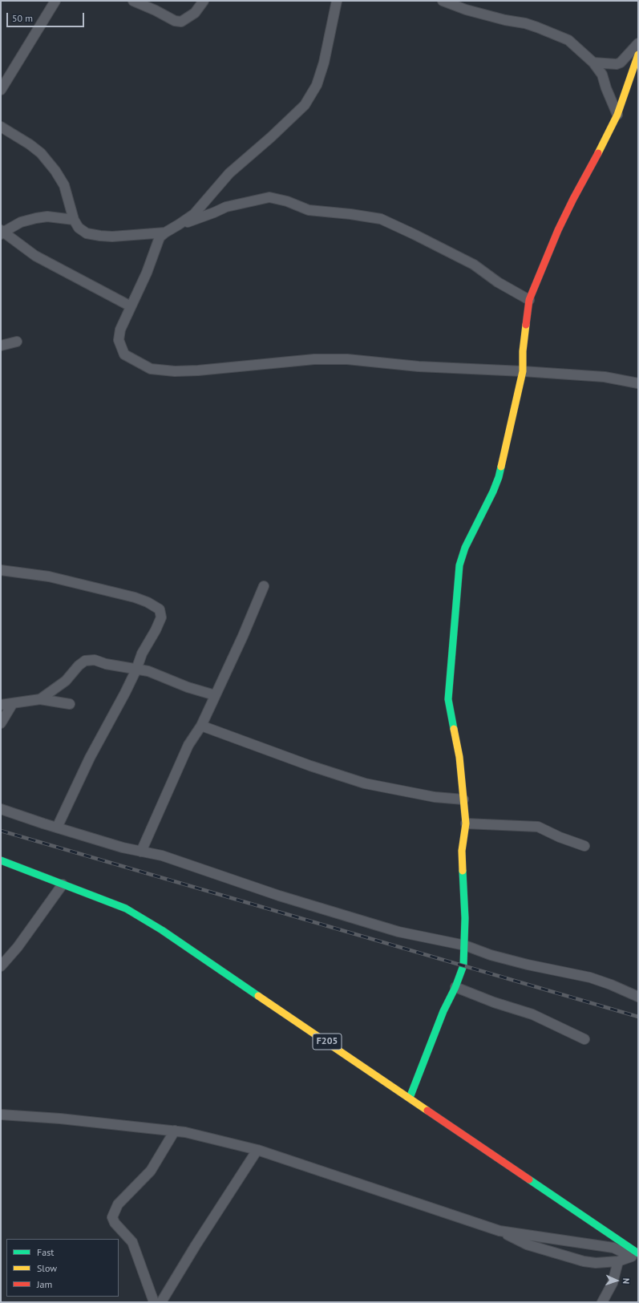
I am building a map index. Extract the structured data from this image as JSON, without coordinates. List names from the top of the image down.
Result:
{
  "streets": {
    "street": ["F205"]
  },
  "legend": ["Fast", "Slow", "Jam"],
  "scale_bar": "50 m",
  "north": "right"
}
